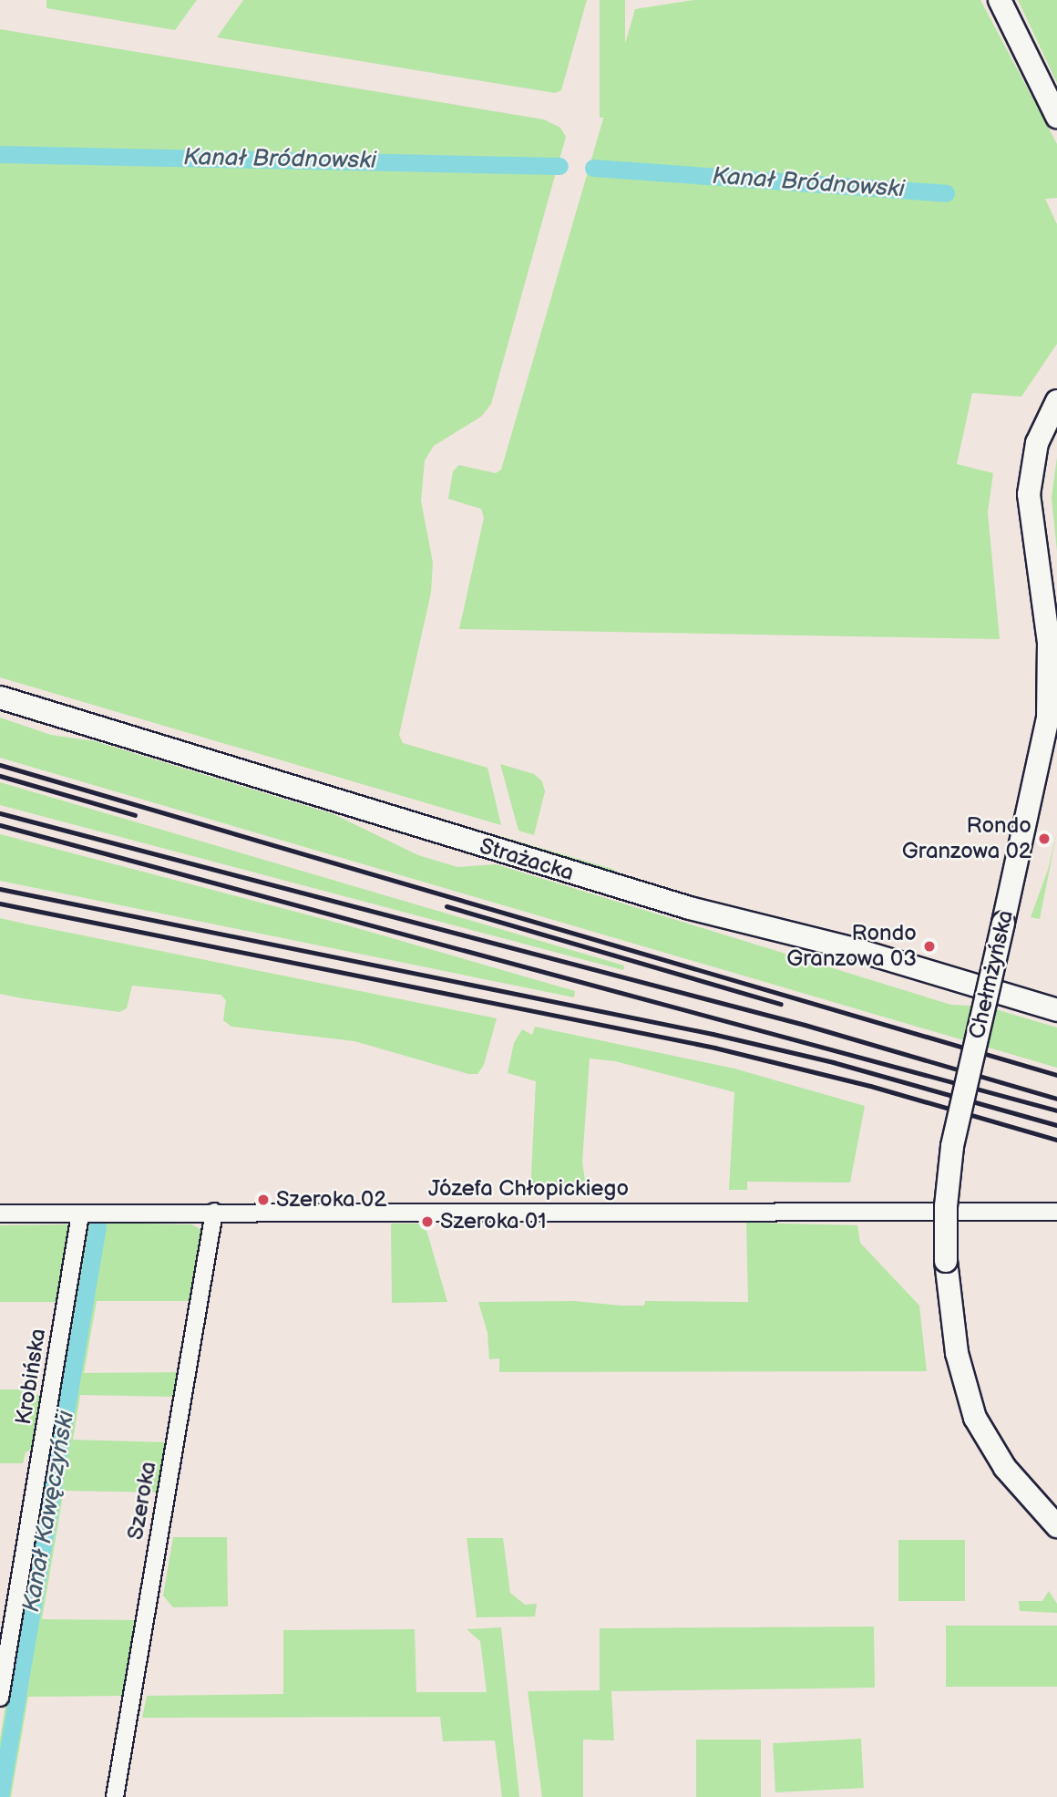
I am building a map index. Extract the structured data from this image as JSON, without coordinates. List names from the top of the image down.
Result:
{
  "streets": {
    "street": [
      "Strażacka",
      "Chełmżyńska",
      "Józefa Chłopickiego",
      "Krobińska",
      "Szeroka"
    ]
  },
  "crossings": [
    ["Józefa Chłopickiego", "Krobińska"],
    ["Józefa Chłopickiego", "Szeroka"]
  ],
  "water": ["Kanał Bródnowski", "Kanał Kawęczyński"],
  "places": [
    "Rondo Granzowa 02",
    "Rondo Granzowa 03",
    "Szeroka 02",
    "Szeroka 01"
  ]
}
